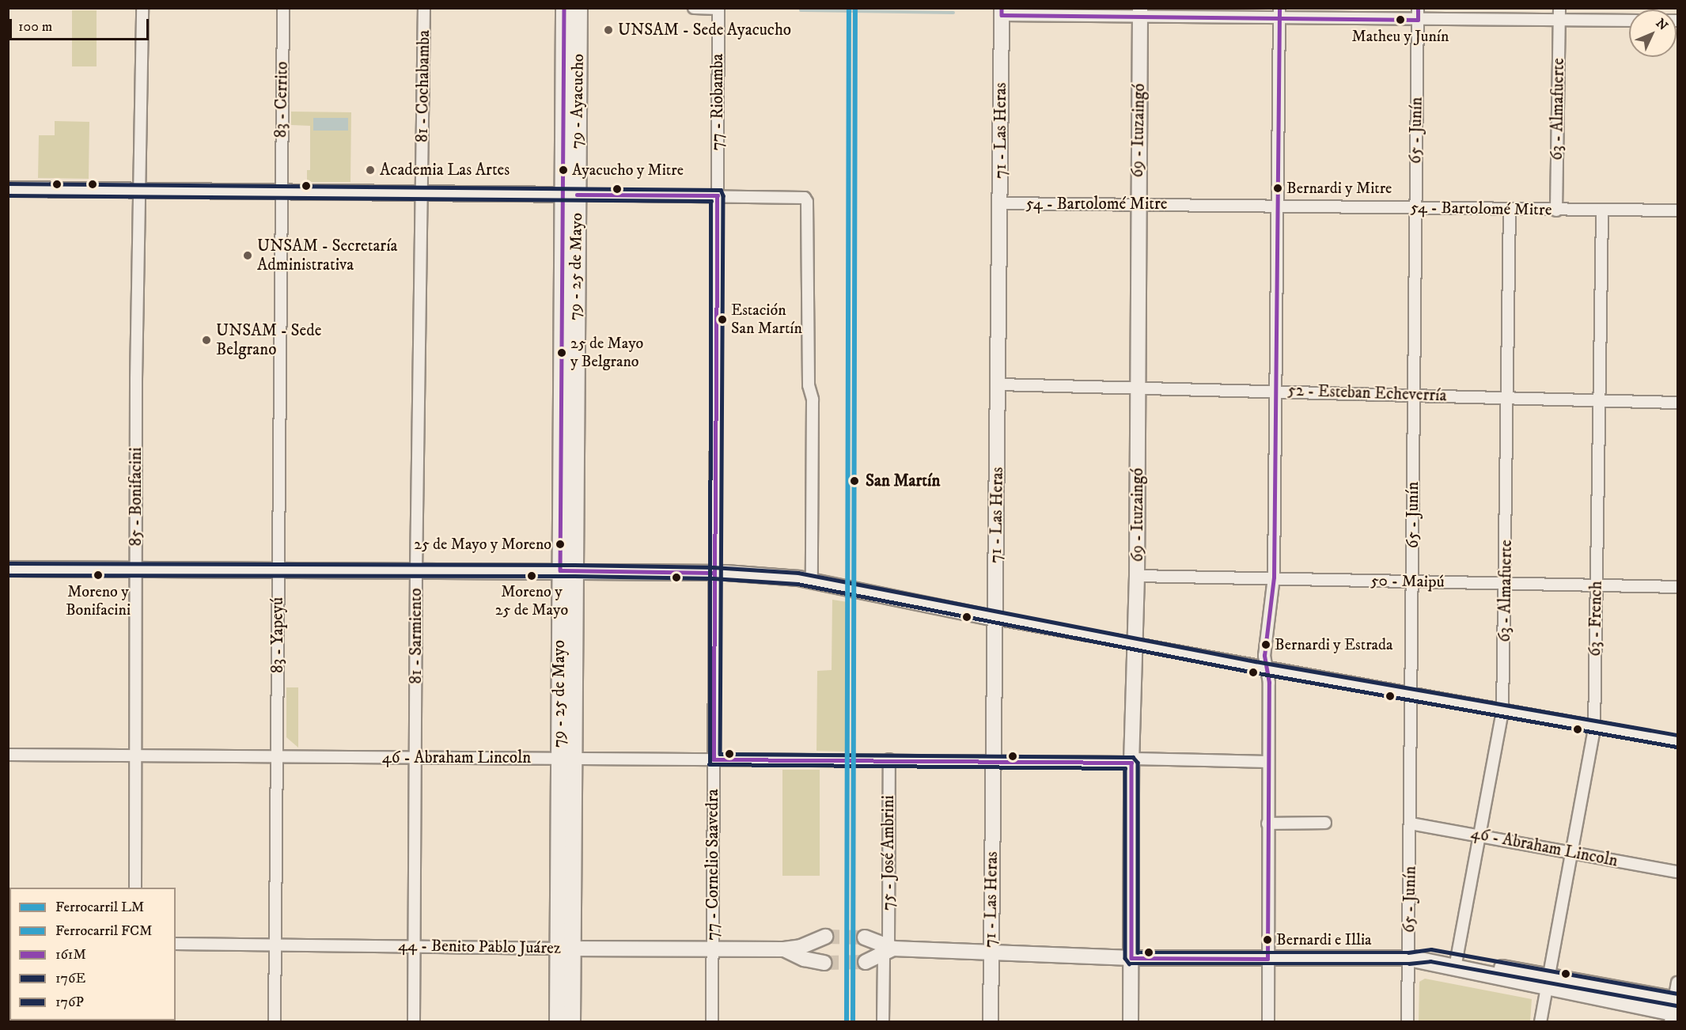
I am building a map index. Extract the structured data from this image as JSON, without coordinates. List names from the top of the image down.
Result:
{
  "streets": {
    "main road": ["79 - Ayacucho", "79 - 25 de Mayo"],
    "street": [
      "81 - Cochabamba",
      "83 - Cerrito",
      "77 - Riobamba",
      "63 - Almafuerte",
      "71 - Las Heras",
      "69 - Ituzaingó",
      "65 - Junín",
      "54 - Bartolomé Mitre",
      "52 - Esteban Echeverría",
      "85 - Bonifacini",
      "50 - Maipú",
      "63 - French",
      "83 - Yapeyú",
      "81 - Sarmiento",
      "46 - Abraham Lincoln",
      "75 - José Ambrini",
      "77 - Cornelio Saavedra",
      "44 - Benito Pablo Juárez"
    ]
  },
  "crossings": [
    ["81 - Cochabamba", "81 - Sarmiento"],
    ["83 - Cerrito", "83 - Yapeyú"],
    ["79 - Ayacucho", "79 - 25 de Mayo"],
    ["77 - Riobamba", "77 - Cornelio Saavedra"],
    ["63 - Almafuerte", "54 - Bartolomé Mitre"],
    ["63 - Almafuerte", "52 - Esteban Echeverría"],
    ["63 - Almafuerte", "50 - Maipú"],
    ["63 - Almafuerte", "46 - Abraham Lincoln"],
    ["71 - Las Heras", "54 - Bartolomé Mitre"],
    ["71 - Las Heras", "52 - Esteban Echeverría"],
    ["71 - Las Heras", "46 - Abraham Lincoln"],
    ["69 - Ituzaingó", "54 - Bartolomé Mitre"],
    ["69 - Ituzaingó", "52 - Esteban Echeverría"],
    ["69 - Ituzaingó", "50 - Maipú"],
    ["69 - Ituzaingó", "46 - Abraham Lincoln"],
    ["65 - Junín", "54 - Bartolomé Mitre"],
    ["65 - Junín", "52 - Esteban Echeverría"],
    ["65 - Junín", "50 - Maipú"],
    ["65 - Junín", "46 - Abraham Lincoln"],
    ["54 - Bartolomé Mitre", "63 - French"],
    ["79 - 25 de Mayo", "46 - Abraham Lincoln"],
    ["79 - 25 de Mayo", "44 - Benito Pablo Juárez"],
    ["52 - Esteban Echeverría", "63 - French"],
    ["85 - Bonifacini", "46 - Abraham Lincoln"],
    ["50 - Maipú", "63 - French"],
    ["63 - French", "46 - Abraham Lincoln"],
    ["83 - Yapeyú", "46 - Abraham Lincoln"],
    ["83 - Yapeyú", "44 - Benito Pablo Juárez"],
    ["81 - Sarmiento", "46 - Abraham Lincoln"],
    ["81 - Sarmiento", "44 - Benito Pablo Juárez"],
    ["46 - Abraham Lincoln", "75 - José Ambrini"],
    ["46 - Abraham Lincoln", "77 - Cornelio Saavedra"],
    ["77 - Cornelio Saavedra", "44 - Benito Pablo Juárez"]
  ],
  "places": [
    "Matheu y Junín",
    "UNSAM - Sede Ayacucho",
    "Academia Las Artes",
    "Ayacucho y Mitre",
    "Bernardi y Mitre",
    "UNSAM - Secretaría Administrativa",
    "Estación San Martín",
    "UNSAM - Sede Belgrano",
    "25 de Mayo y Belgrano",
    "San Martín",
    "25 de Mayo y Moreno",
    "Moreno y Bonifacini",
    "Moreno y 25 de Mayo",
    "Bernardi y Estrada",
    "Bernardi e Illia"
  ],
  "lines": [
    "rail line LM",
    "rail line FCM",
    "transit line 161M",
    "transit line 176P",
    "transit line 176E"
  ],
  "legend": [
    "Ferrocarril LM",
    "Ferrocarril FCM",
    "161M",
    "176E",
    "176P"
  ],
  "scale_bar": "100 m",
  "north": "top right"
}
